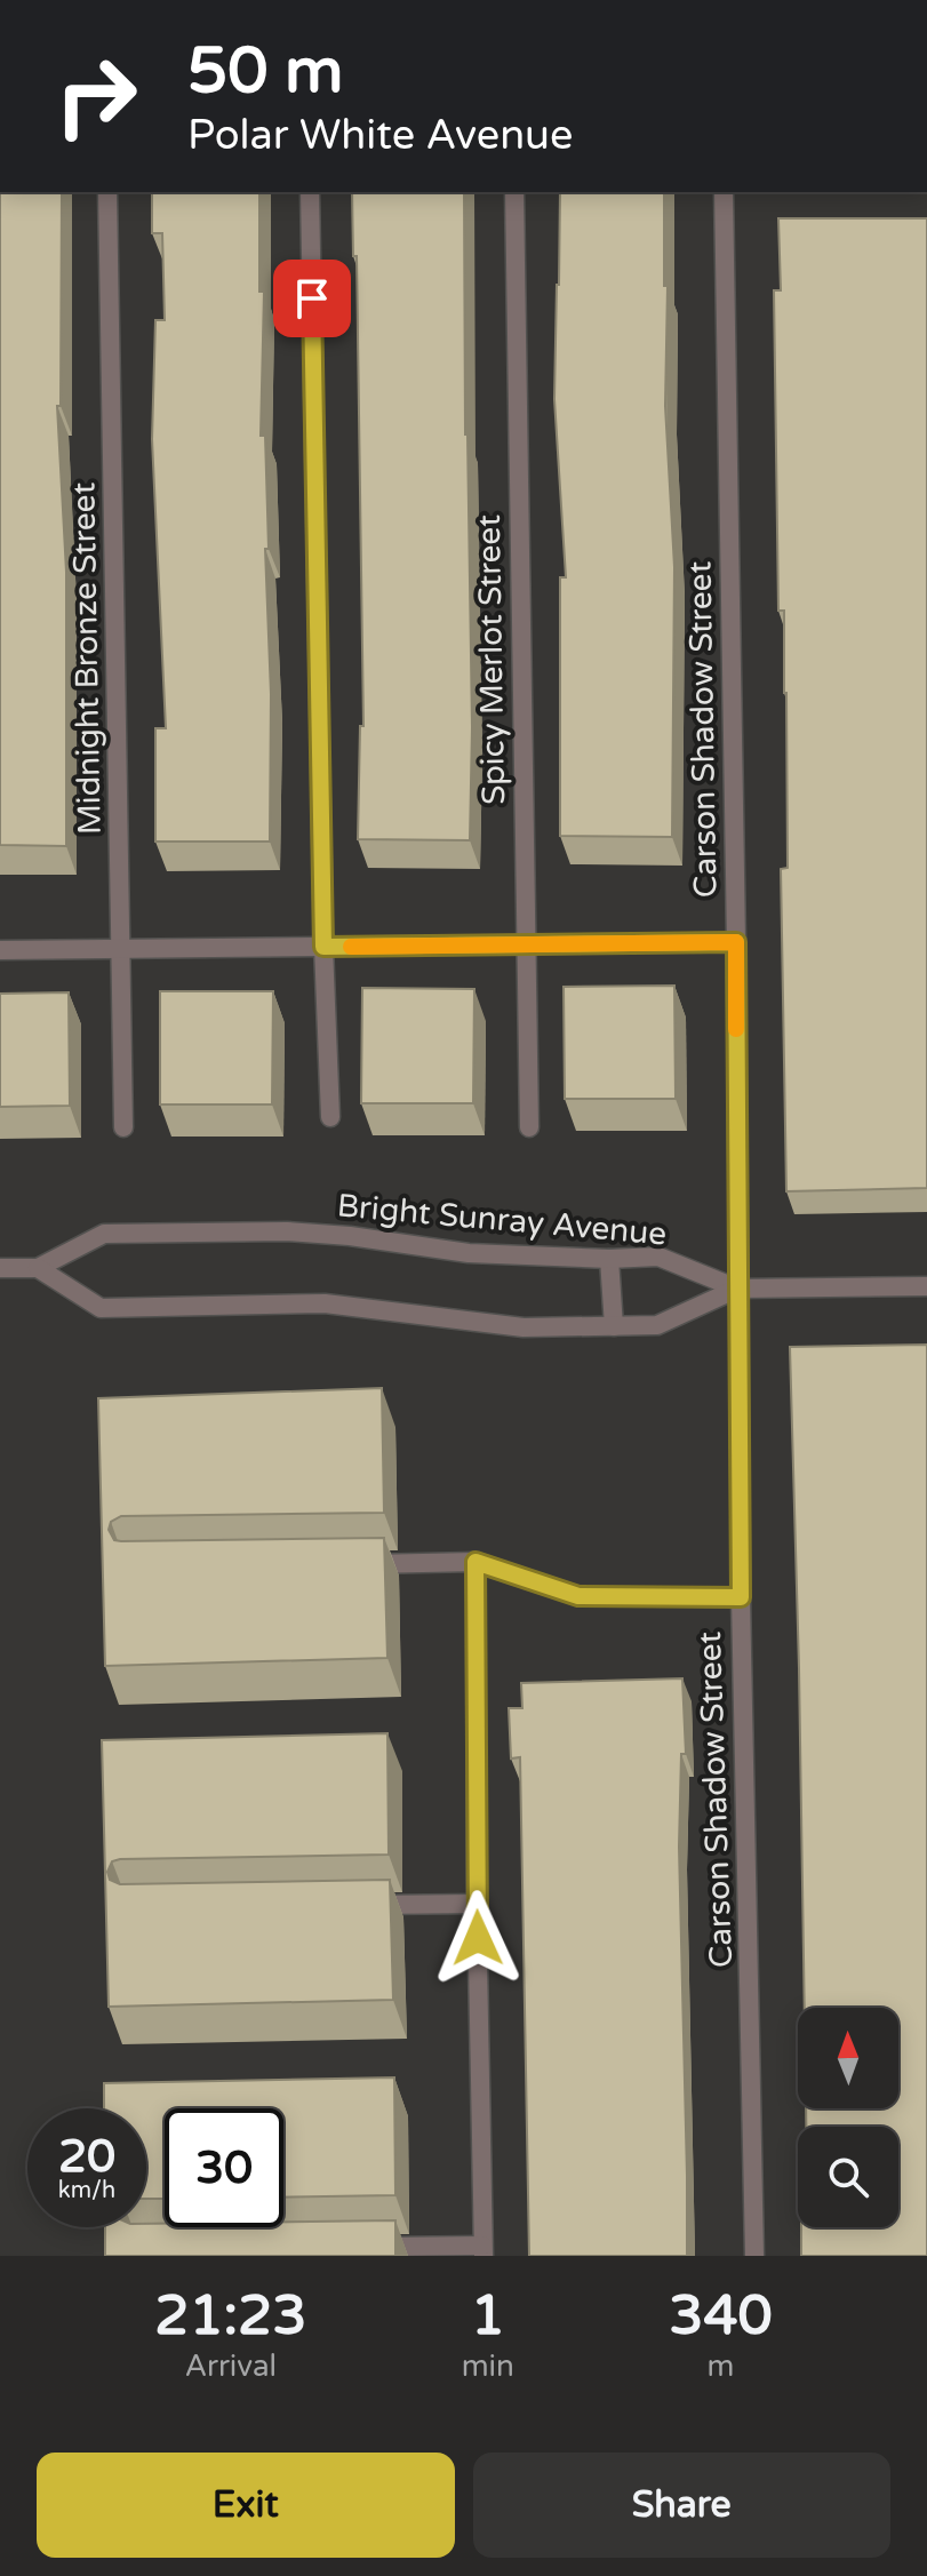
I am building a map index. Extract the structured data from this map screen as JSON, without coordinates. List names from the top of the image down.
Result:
{
  "streets": {
    "street": [
      "Midnight Bronze Street",
      "Spicy Merlot Street",
      "Carson Shadow Street",
      "Bright Sunray Avenue"
    ]
  },
  "crossings": [
    ["Carson Shadow Street", "Bright Sunray Avenue"]
  ],
  "north": "top",
  "page": {
    "turn": ["50 m", "Polar White Avenue"],
    "speed": "20 km/h",
    "limit": "30",
    "eta": [
      "21:23",
      "Arrival",
      "1",
      "min",
      "340",
      "m"
    ],
    "buttons": ["Exit", "Share"]
  }
}
